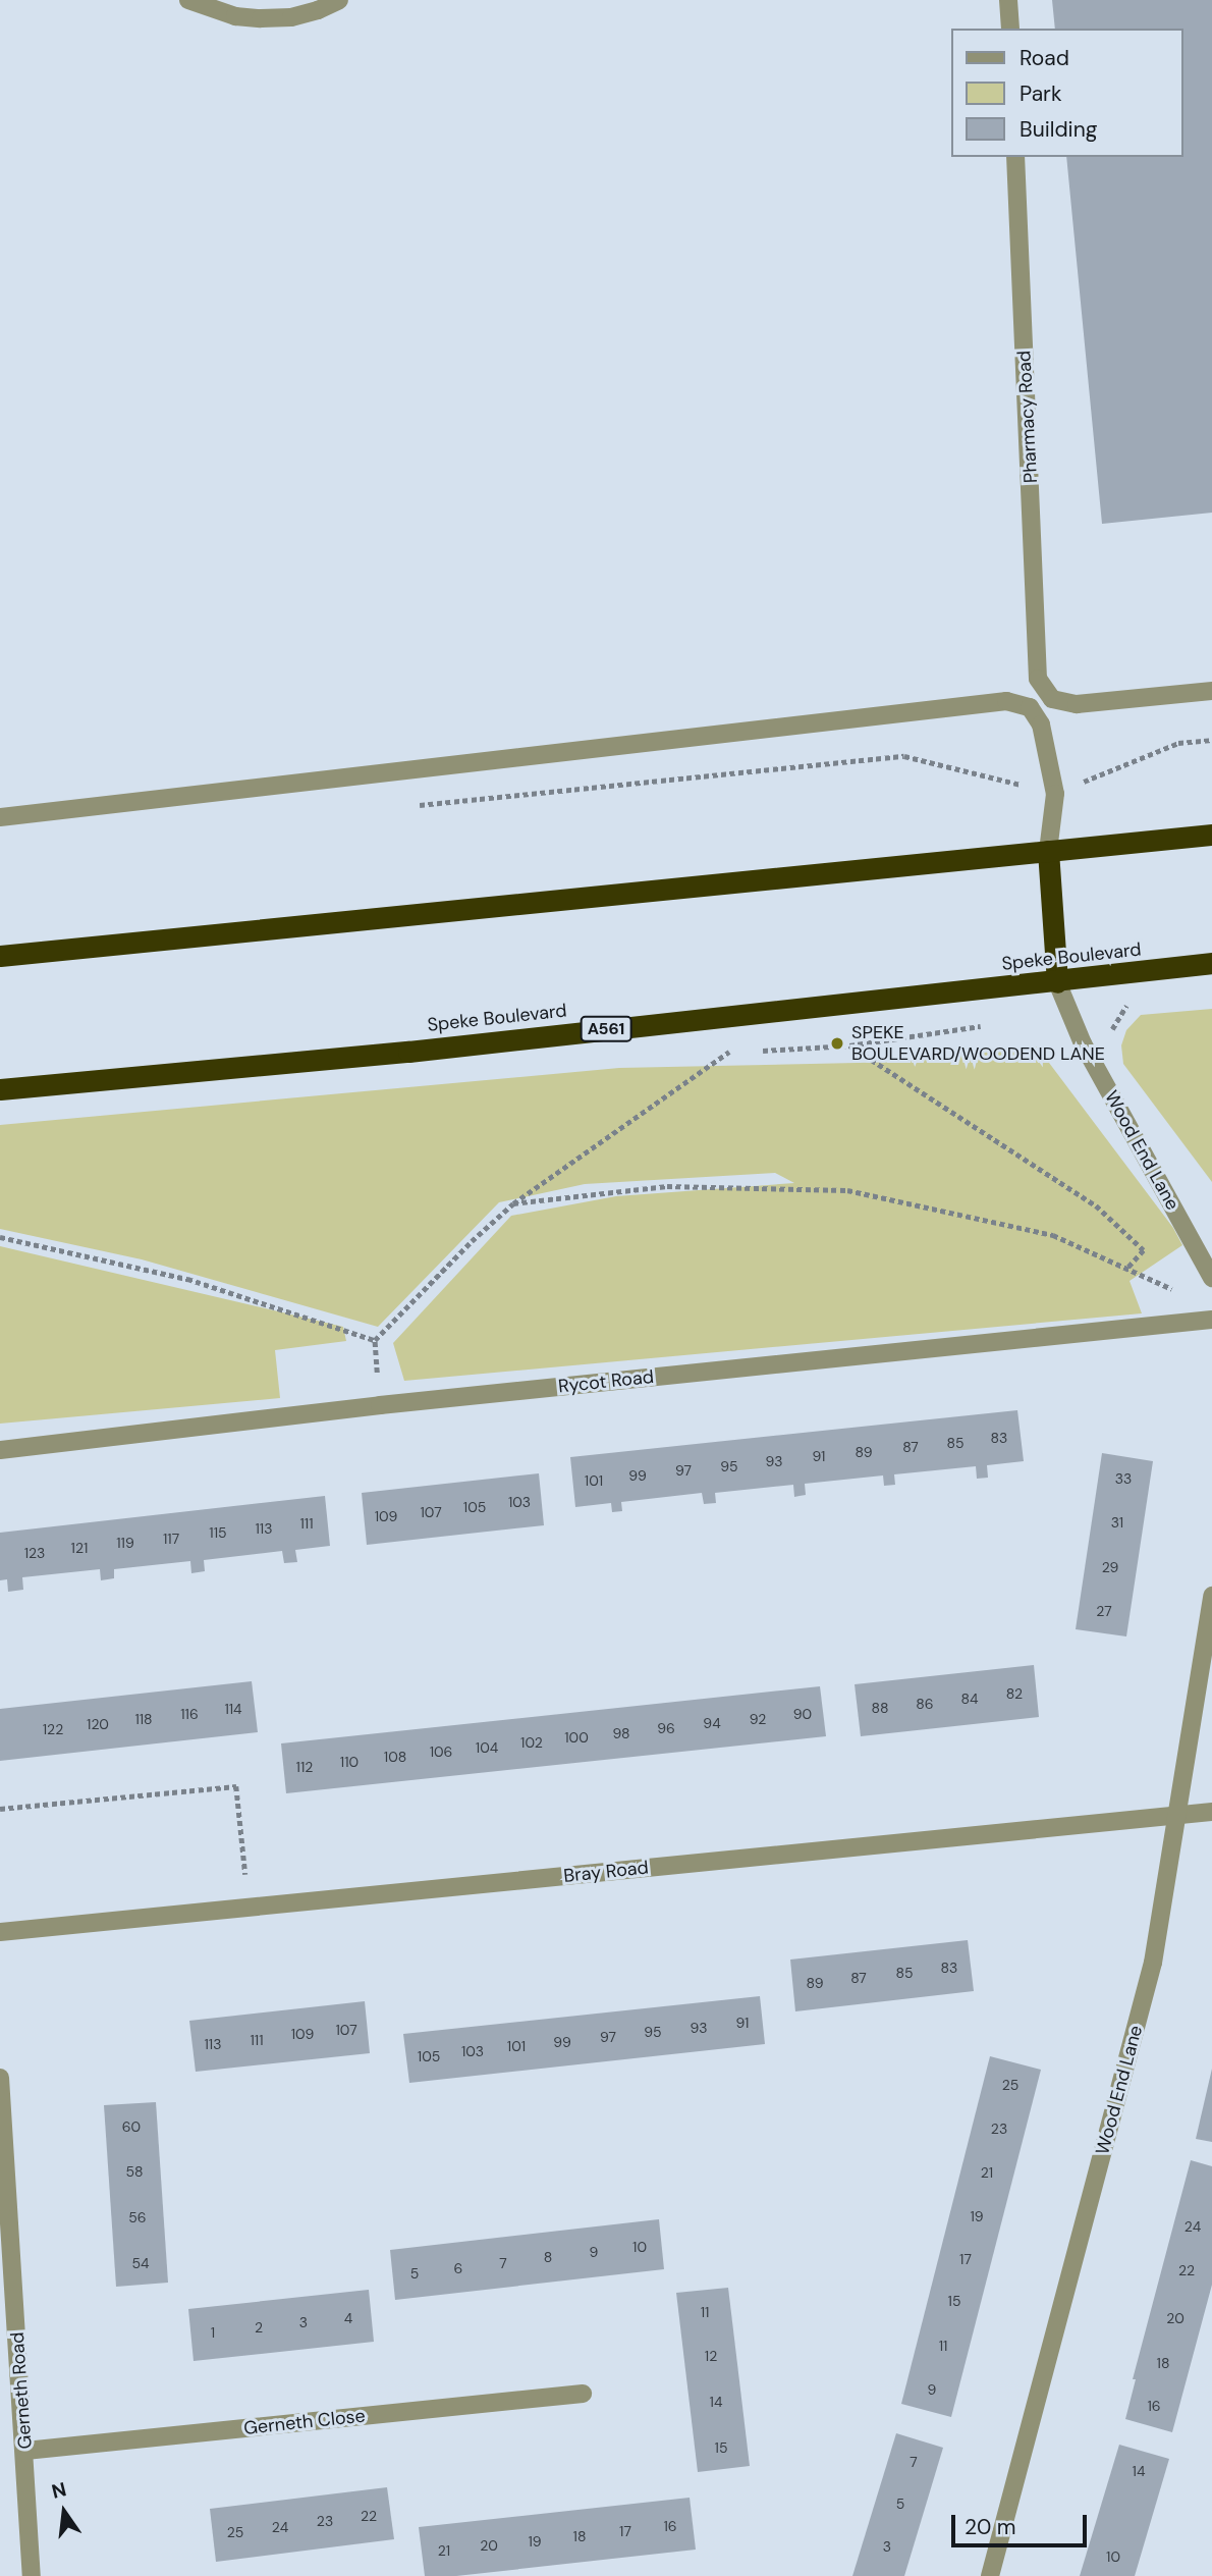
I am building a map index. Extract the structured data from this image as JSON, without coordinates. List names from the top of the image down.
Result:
{
  "streets": {
    "highway": ["Speke Boulevard", "A561"],
    "street": [
      "Pharmacy Road",
      "Wood End Lane",
      "Rycot Road",
      "Bray Road",
      "Gerneth Road",
      "Gerneth Close"
    ]
  },
  "crossings": [
    ["Speke Boulevard", "Wood End Lane"],
    ["Wood End Lane", "Bray Road"],
    ["Gerneth Road", "Gerneth Close"]
  ],
  "places": ["SPEKE BOULEVARD/WOODEND LANE"],
  "house_numbers": [
    "83",
    "85",
    "87",
    "89",
    "91",
    "93",
    "95",
    "97",
    "99",
    "33",
    "101",
    "103",
    "105",
    "107",
    "109",
    "31",
    "111",
    "113",
    "115",
    "117",
    "119",
    "121",
    "123",
    "29",
    "27",
    "82",
    "84",
    "86",
    "88",
    "114",
    "116",
    "90",
    "118",
    "92",
    "94",
    "120",
    "96",
    "122",
    "98",
    "100",
    "102",
    "104",
    "106",
    "108",
    "110",
    "112",
    "83",
    "85",
    "87",
    "89",
    "91",
    "93",
    "107",
    "95",
    "109",
    "97",
    "111",
    "99",
    "113",
    "101",
    "103",
    "105",
    "25",
    "60",
    "23",
    "58",
    "21",
    "19",
    "56",
    "24",
    "10",
    "9",
    "8",
    "17",
    "54",
    "7",
    "6",
    "22",
    "5",
    "15",
    "11",
    "4",
    "20",
    "3",
    "2",
    "1",
    "11",
    "12",
    "18",
    "9",
    "14",
    "16",
    "15",
    "7",
    "14",
    "5",
    "22",
    "23",
    "16",
    "24",
    "17",
    "25",
    "18",
    "19",
    "20",
    "3",
    "21",
    "10"
  ],
  "legend": ["Road", "Park", "Building"],
  "scale_bar": "20 m",
  "north": "top"
}
